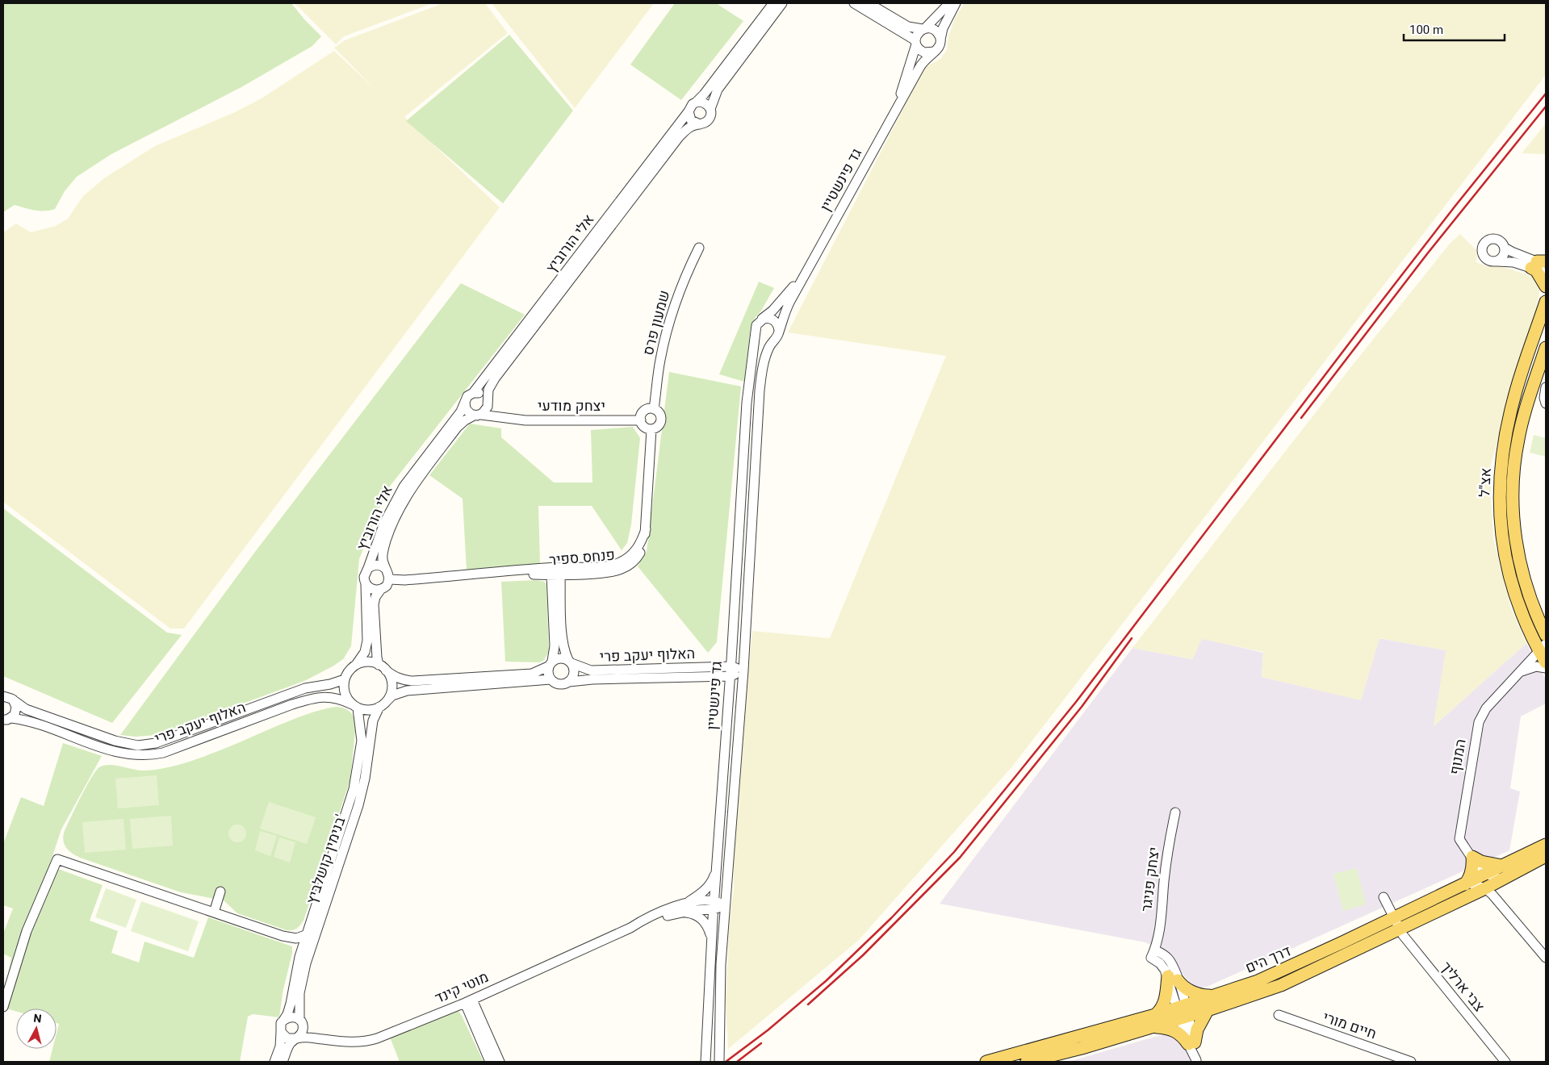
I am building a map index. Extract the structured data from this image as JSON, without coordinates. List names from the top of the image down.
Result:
{
  "streets": {
    "main road": ["אצ\"ל", "דרך הים"],
    "street": [
      "גד פינשטיין",
      "אלי הורוביץ",
      "שמעון פרס",
      "יצחק מודעי",
      "פנחס ספיר",
      "האלוף יעקב פרי",
      "המנוף",
      "בנימין קושלביץ'",
      "יצחק פניגר",
      "צבי ארליך",
      "מוטי קינד",
      "חיים מורי"
    ]
  },
  "crossings": [
    ["גד פינשטיין", "האלוף יעקב פרי"],
    ["גד פינשטיין", "מוטי קינד"],
    ["אלי הורוביץ", "יצחק מודעי"],
    ["אלי הורוביץ", "פנחס ספיר"],
    ["שמעון פרס", "יצחק מודעי"],
    ["שמעון פרס", "פנחס ספיר"],
    ["יצחק מודעי", "פנחס ספיר"],
    ["אצ\"ל", "המנוף"],
    ["האלוף יעקב פרי", "בנימין קושלביץ'"],
    ["המנוף", "דרך הים"],
    ["בנימין קושלביץ'", "מוטי קינד"],
    ["יצחק פניגר", "דרך הים"],
    ["דרך הים", "צבי ארליך"]
  ],
  "scale_bar": "100 m",
  "north": "top"
}
